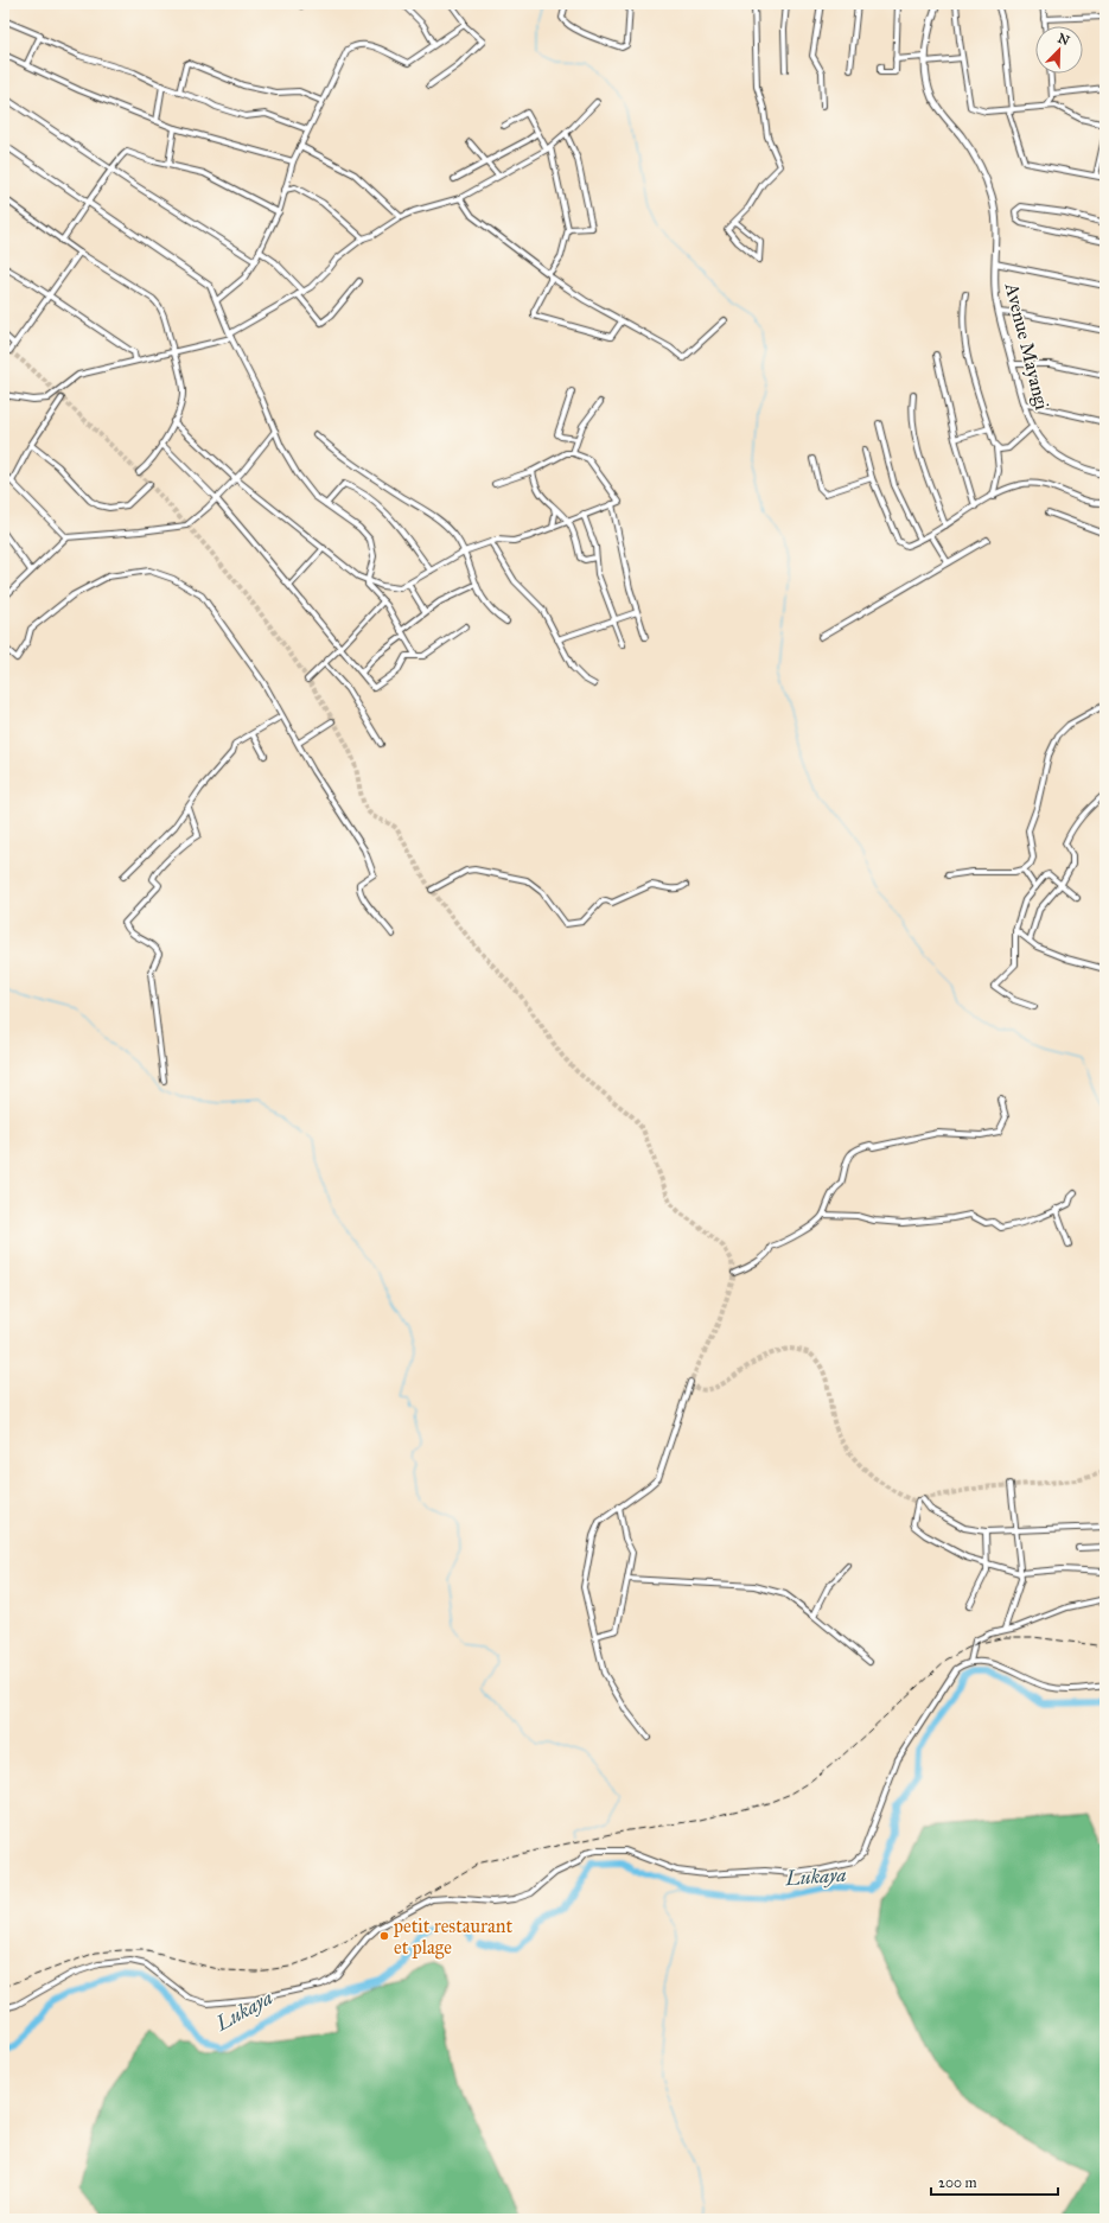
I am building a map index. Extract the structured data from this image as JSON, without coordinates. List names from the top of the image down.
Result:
{
  "streets": {
    "street": ["Avenue Mayangi"]
  },
  "water": ["Lukaya"],
  "places": ["petit restaurant et plage"],
  "scale_bar": "200 m",
  "north": "top right"
}
